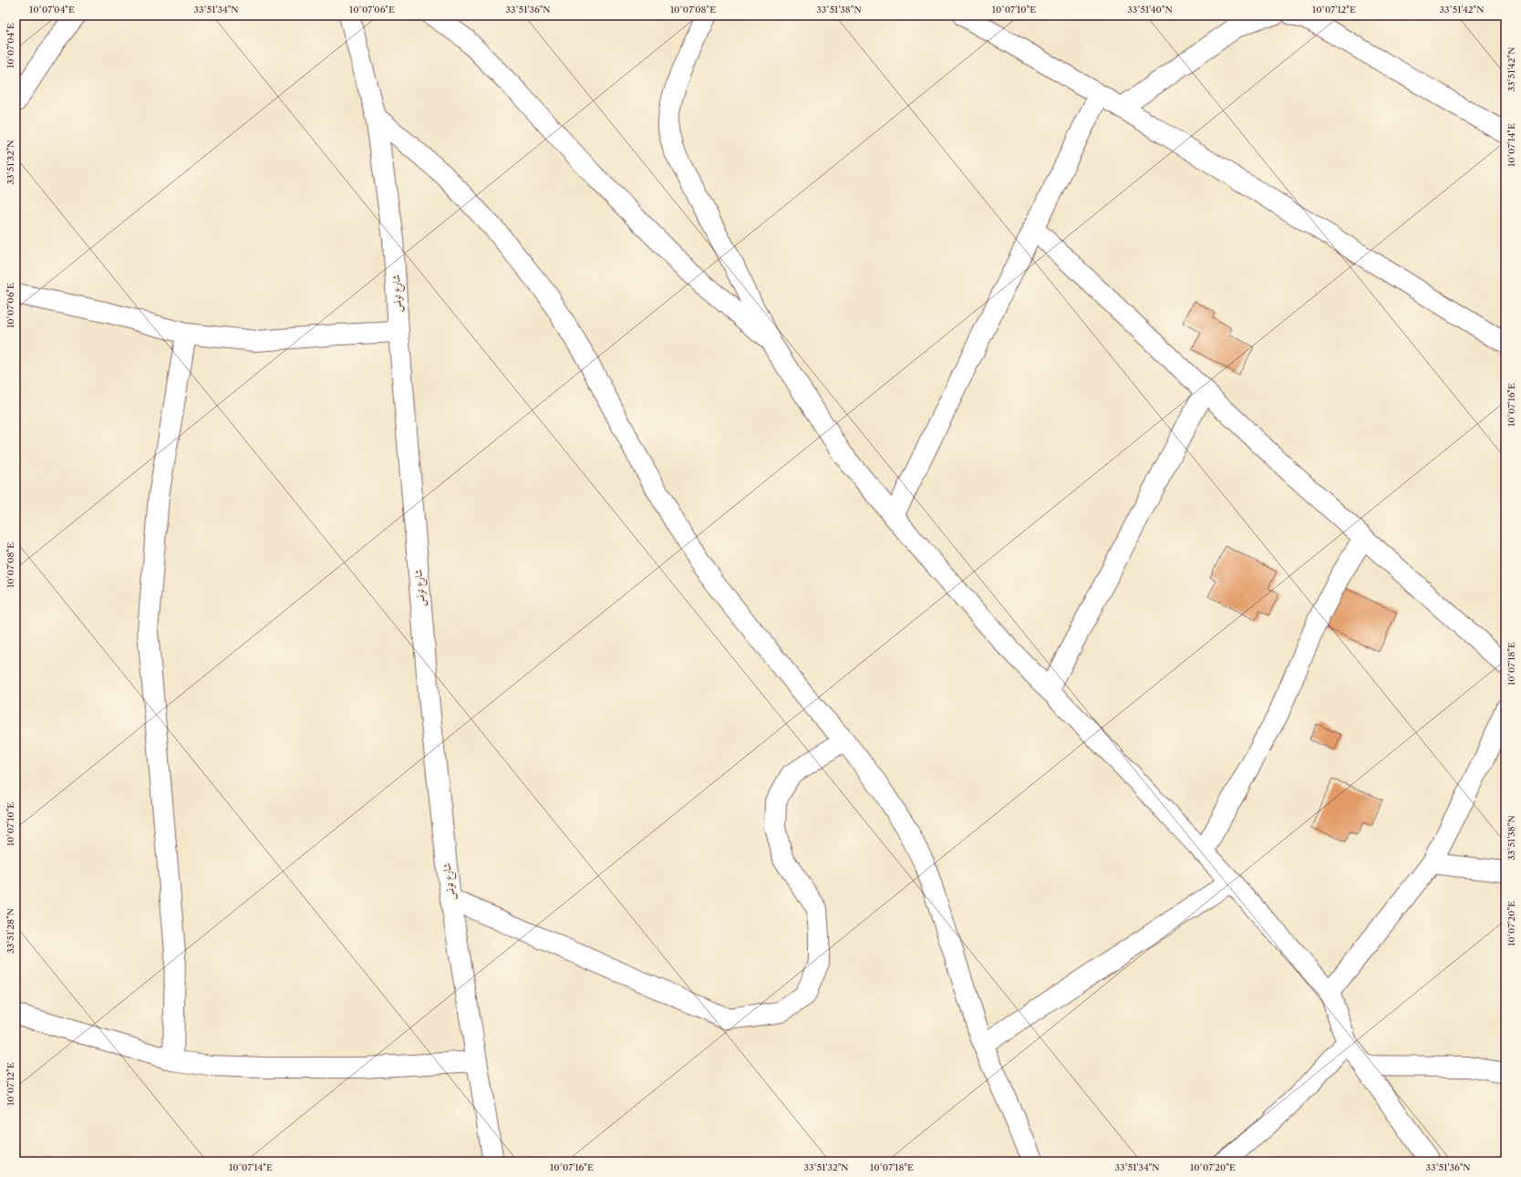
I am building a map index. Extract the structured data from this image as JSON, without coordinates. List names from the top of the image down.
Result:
{
  "streets": {
    "street": ["شارع تونس"]
  },
  "coordinates": [
    "10°07'04\"E",
    "33°51'34\"N",
    "10°07'06\"E",
    "33°51'36\"N",
    "10°07'08\"E",
    "33°51'38\"N",
    "10°07'10\"E",
    "33°51'40\"N",
    "10°07'12\"E",
    "33°51'42\"N",
    "10°07'14\"E",
    "33°51'32\"N",
    "10°07'16\"E",
    "10°07'18\"E",
    "10°07'20\"E",
    "33°51'28\"N"
  ]
}
